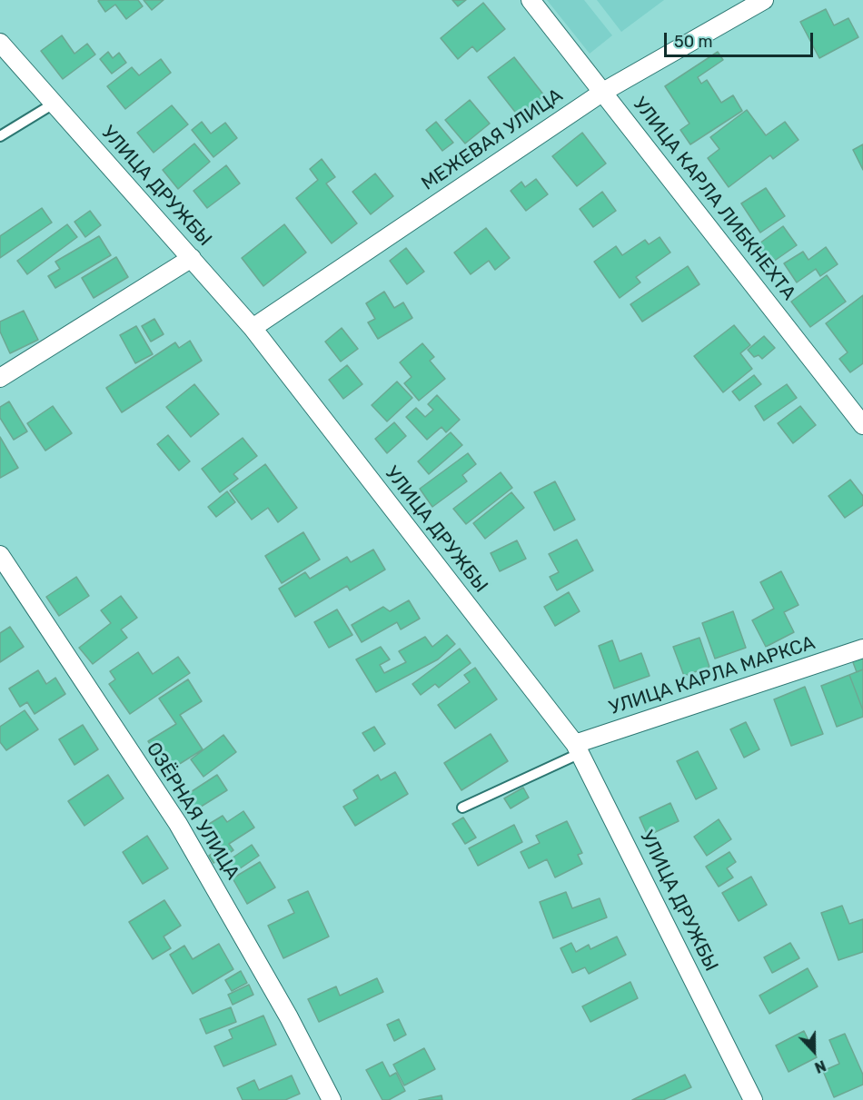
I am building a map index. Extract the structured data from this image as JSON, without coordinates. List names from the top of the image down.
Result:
{
  "streets": {
    "street": [
      "МЕЖЕВАЯ УЛИЦА",
      "УЛИЦА ДРУЖБЫ",
      "УЛИЦА КАРЛА ЛИБКНЕХТА",
      "УЛИЦА КАРЛА МАРКСА",
      "ОЗЁРНАЯ УЛИЦА"
    ]
  },
  "crossings": [
    ["МЕЖЕВАЯ УЛИЦА", "УЛИЦА ДРУЖБЫ"],
    ["МЕЖЕВАЯ УЛИЦА", "УЛИЦА КАРЛА ЛИБКНЕХТА"],
    ["УЛИЦА ДРУЖБЫ", "УЛИЦА КАРЛА МАРКСА"]
  ],
  "scale_bar": "50 m",
  "north": "bottom"
}
